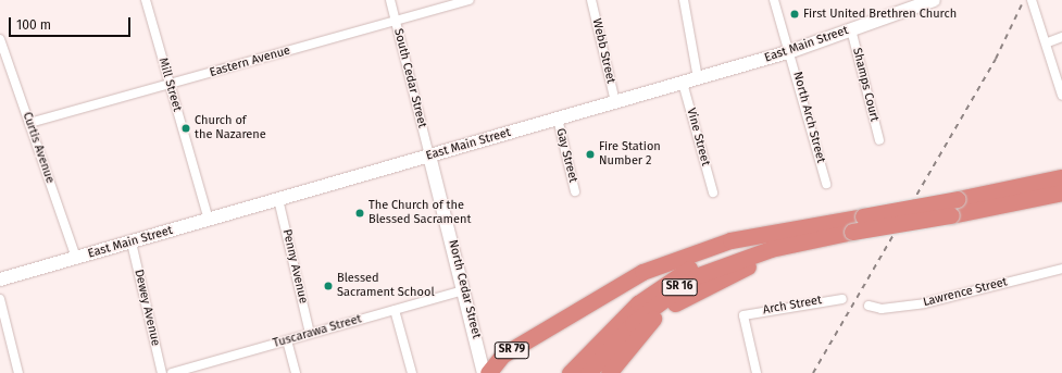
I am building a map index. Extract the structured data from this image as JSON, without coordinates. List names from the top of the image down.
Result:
{
  "streets": {
    "highway": ["SR 16", "SR 79"],
    "main road": ["East Main Street", "North Cedar Street"],
    "street": [
      "Webb Street",
      "Eastern Avenue",
      "South Cedar Street",
      "Mill Street",
      "Shamps Court",
      "North Arch Street",
      "Vine Street",
      "Curtis Avenue",
      "Gay Street",
      "Penny Avenue",
      "Lawrence Street",
      "Arch Street",
      "Dewey Avenue",
      "Tuscarawa Street"
    ]
  },
  "crossings": [
    ["East Main Street", "Webb Street"],
    ["East Main Street", "South Cedar Street"],
    ["East Main Street", "Mill Street"],
    ["East Main Street", "Shamps Court"],
    ["East Main Street", "North Arch Street"],
    ["East Main Street", "Vine Street"],
    ["East Main Street", "Curtis Avenue"],
    ["East Main Street", "Gay Street"],
    ["East Main Street", "Penny Avenue"],
    ["East Main Street", "North Cedar Street"],
    ["East Main Street", "Dewey Avenue"],
    ["Eastern Avenue", "South Cedar Street"],
    ["Eastern Avenue", "Mill Street"],
    ["Eastern Avenue", "Curtis Avenue"],
    ["South Cedar Street", "North Cedar Street"],
    ["Penny Avenue", "Tuscarawa Street"],
    ["SR 16", "SR 79"],
    ["North Cedar Street", "Tuscarawa Street"]
  ],
  "places": [
    "First United Brethren Church",
    "Church of the Nazarene",
    "Fire Station Number 2",
    "The Church of the Blessed Sacrament",
    "Blessed Sacrament School"
  ],
  "scale_bar": "100 m"
}
